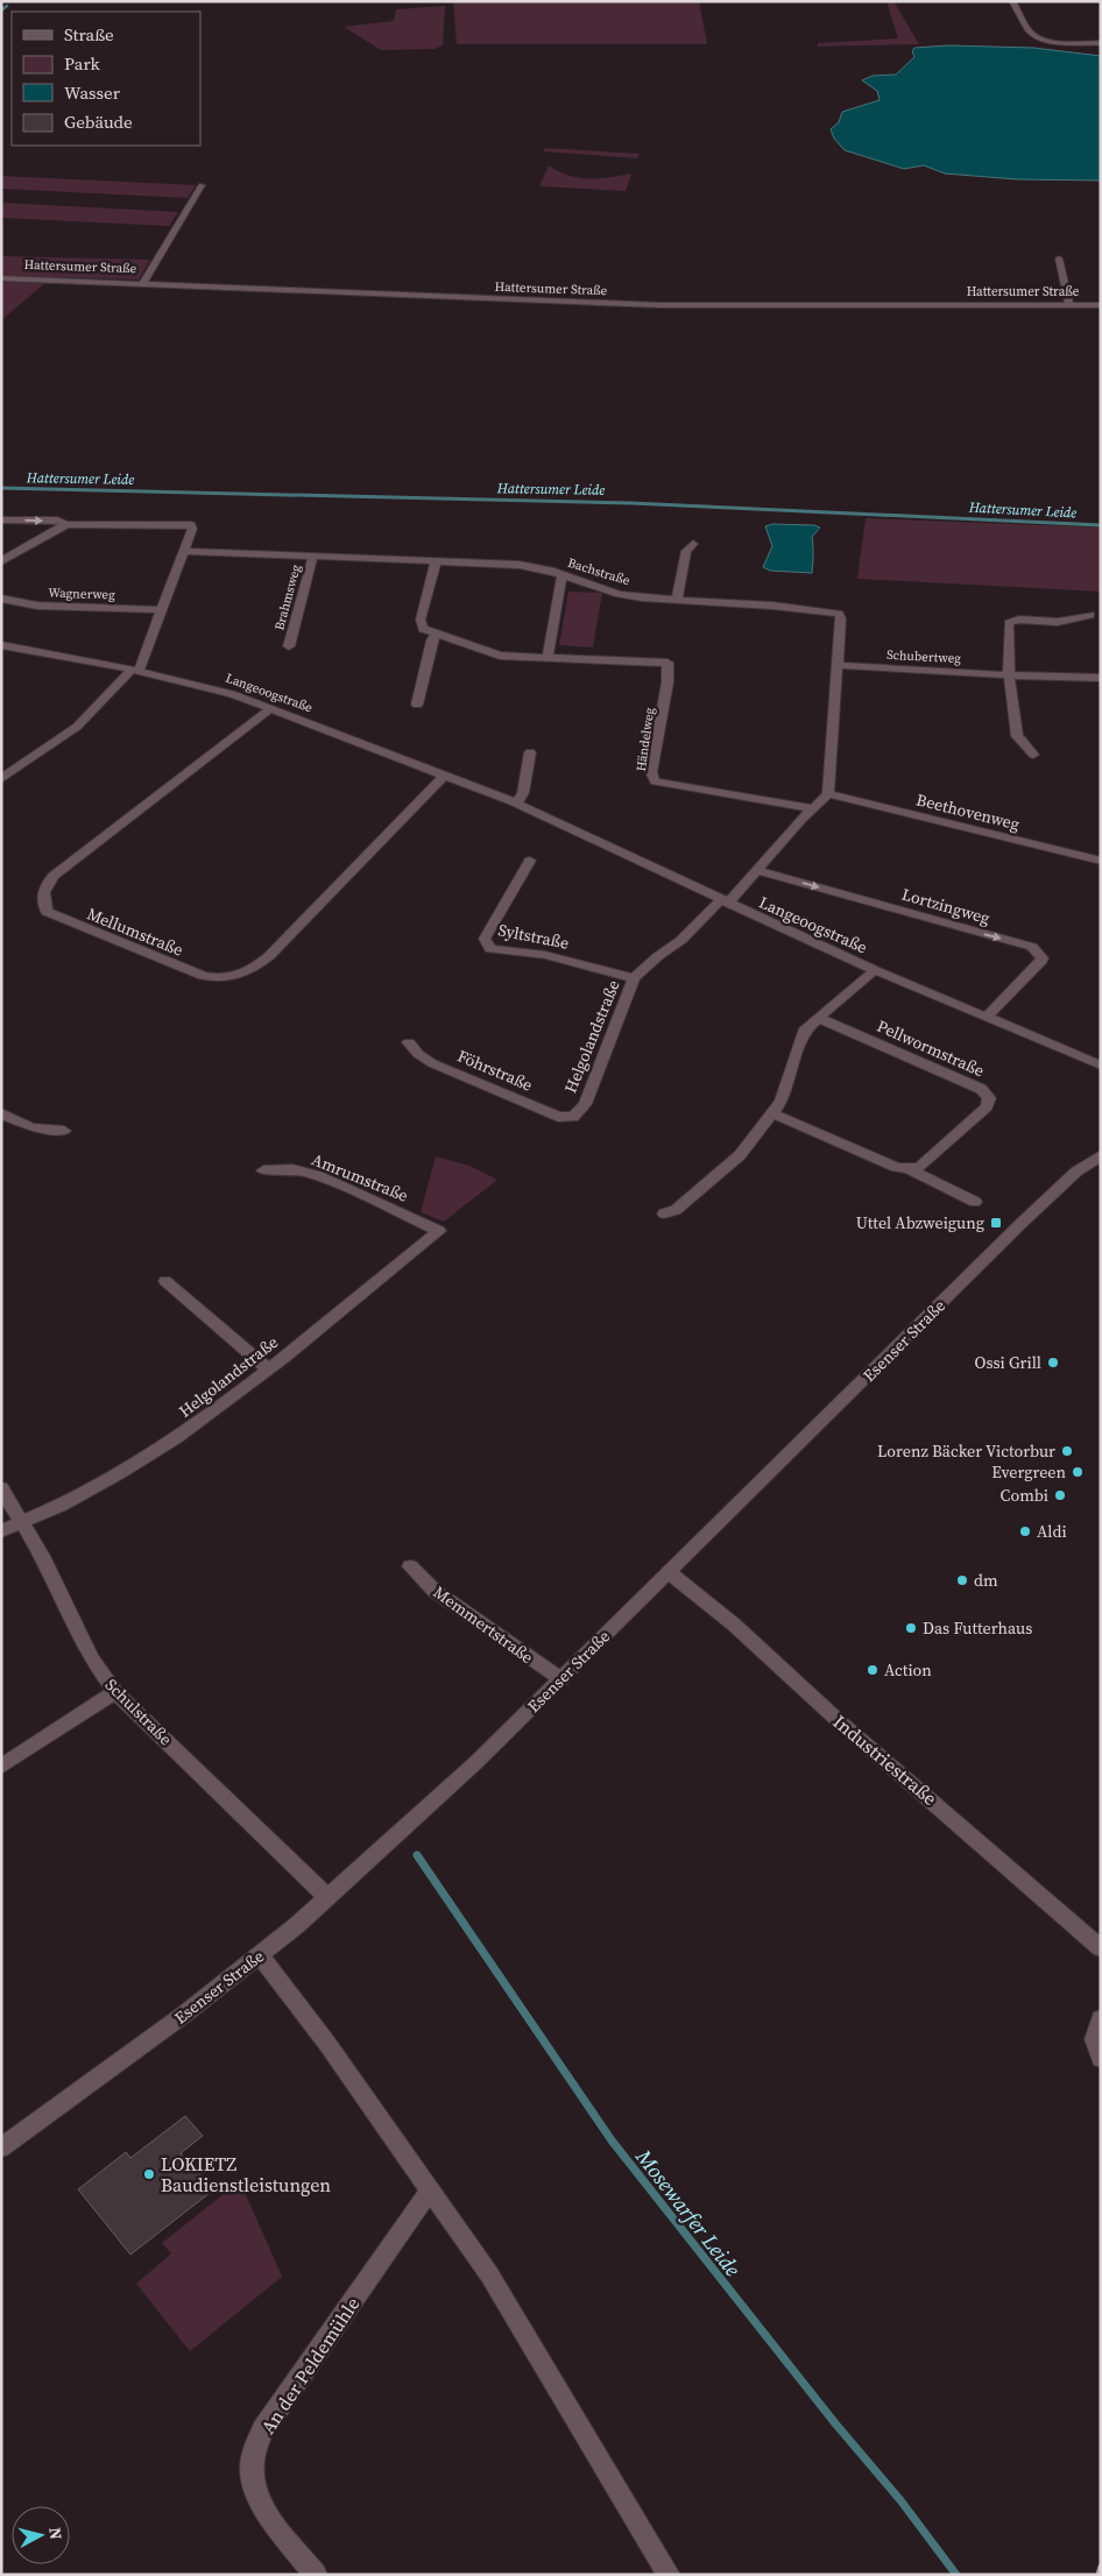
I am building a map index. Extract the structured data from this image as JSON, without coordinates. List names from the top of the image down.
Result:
{
  "streets": {
    "street": [
      "Hattersumer Straße",
      "Bachstraße",
      "Wagnerweg",
      "Brahmsweg",
      "Schubertweg",
      "Langeoogstraße",
      "Händelweg",
      "Beethovenweg",
      "Lortzingweg",
      "Mellumstraße",
      "Syltstraße",
      "Helgolandstraße",
      "Pellwormstraße",
      "Föhrstraße",
      "Amrumstraße",
      "Esenser Straße",
      "Memmertstraße",
      "Schulstraße",
      "Industriestraße",
      "An der Peldemühle"
    ]
  },
  "crossings": [
    ["Bachstraße", "Brahmsweg"],
    ["Bachstraße", "Schubertweg"],
    ["Bachstraße", "Beethovenweg"],
    ["Langeoogstraße", "Lortzingweg"],
    ["Langeoogstraße", "Mellumstraße"],
    ["Langeoogstraße", "Helgolandstraße"],
    ["Syltstraße", "Helgolandstraße"],
    ["Helgolandstraße", "Föhrstraße"],
    ["Helgolandstraße", "Amrumstraße"],
    ["Helgolandstraße", "Schulstraße"],
    ["Esenser Straße", "Memmertstraße"],
    ["Esenser Straße", "Schulstraße"],
    ["Esenser Straße", "Industriestraße"]
  ],
  "water": ["Hattersumer Leide", "Mosewarfer Leide"],
  "places": {
    "transit": ["Uttel Abzweigung"],
    "other": [
      "Ossi Grill",
      "Lorenz Bäcker Victorbur",
      "Evergreen",
      "Combi",
      "Aldi",
      "dm",
      "Das Futterhaus",
      "Action",
      "LOKIETZ Baudienstleistungen"
    ]
  },
  "legend": [
    "Straße",
    "Park",
    "Wasser",
    "Gebäude"
  ],
  "north": "right"
}
